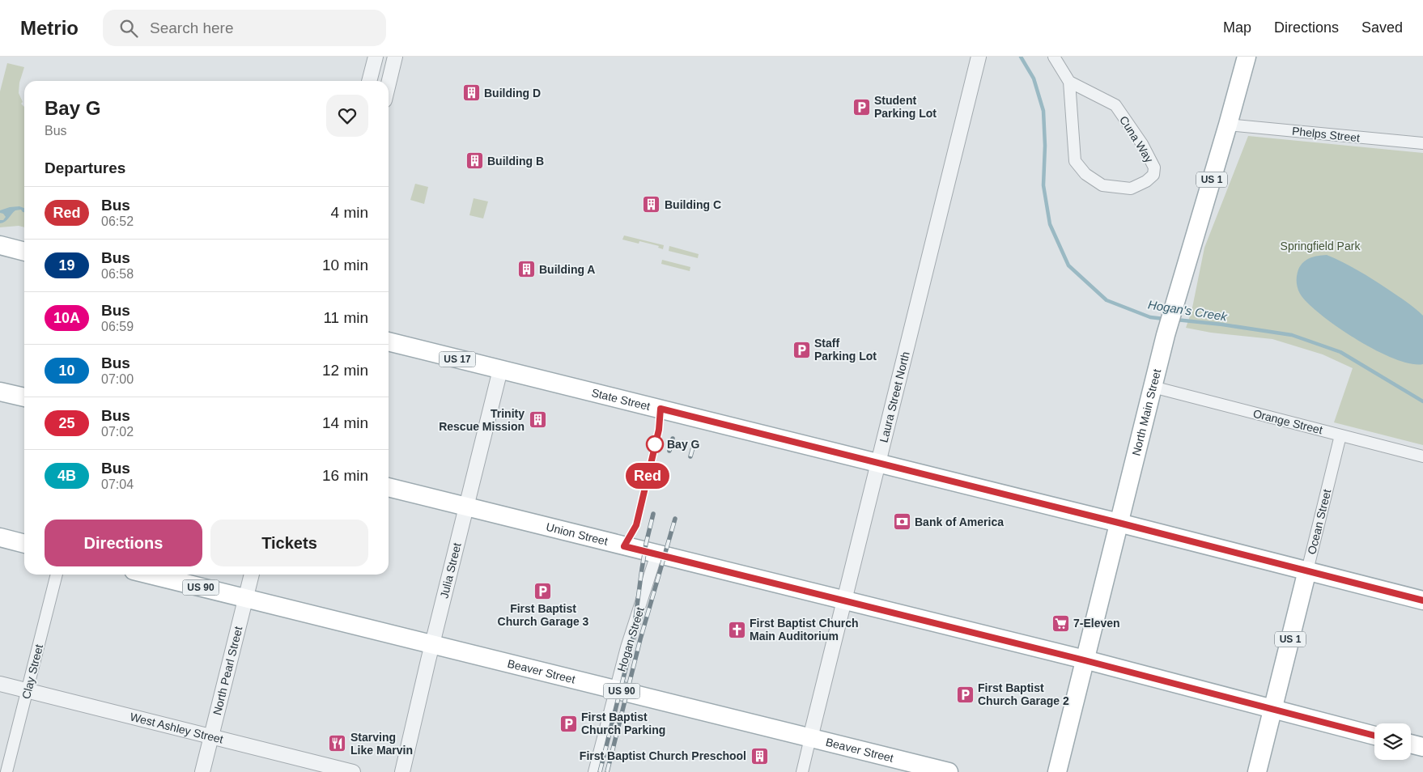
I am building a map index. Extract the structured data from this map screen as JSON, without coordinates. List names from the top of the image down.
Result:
{
  "streets": {
    "main road": [
      "US 1",
      "US 17",
      "State Street",
      "North Main Street",
      "Ocean Street",
      "Union Street",
      "US 90",
      "Beaver Street"
    ],
    "street": [
      "Phelps Street",
      "Cuna Way",
      "Laura Street North",
      "Orange Street",
      "Julia Street",
      "Hogan Street",
      "Clay Street",
      "North Pearl Street",
      "West Ashley Street"
    ]
  },
  "crossings": [
    ["Phelps Street", "North Main Street"],
    ["Laura Street North", "State Street"],
    ["Laura Street North", "Union Street"],
    ["Laura Street North", "Beaver Street"],
    ["State Street", "North Main Street"],
    ["State Street", "Ocean Street"],
    ["State Street", "Julia Street"],
    ["North Main Street", "Orange Street"],
    ["North Main Street", "Union Street"],
    ["Orange Street", "Ocean Street"],
    ["Ocean Street", "Union Street"],
    ["Union Street", "Julia Street"],
    ["Union Street", "Hogan Street"],
    ["Julia Street", "Beaver Street"],
    ["Hogan Street", "Beaver Street"],
    ["Clay Street", "West Ashley Street"],
    ["North Pearl Street", "Beaver Street"],
    ["North Pearl Street", "West Ashley Street"]
  ],
  "water": ["Hogan's Creek"],
  "parks": ["Springfield Park"],
  "places": {
    "building": [
      "Building D",
      "Building B",
      "Building C",
      "Building A",
      "Trinity Rescue Mission",
      "First Baptist Church Preschool"
    ],
    "parking": [
      "Student Parking Lot",
      "Staff Parking Lot",
      "First Baptist Church Garage 3",
      "First Baptist Church Garage 2",
      "First Baptist Church Parking"
    ],
    "other": ["Bay G"],
    "bank": ["Bank of America"],
    "supermarket": ["7-Eleven"],
    "church": ["First Baptist Church Main Auditorium"],
    "restaurant": ["Starving Like Marvin"]
  },
  "lines": ["bus line Red"],
  "page": {
    "header": "Metrio",
    "search": "Search here",
    "nav": ["Map", "Directions", "Saved"],
    "on_map": "Red",
    "heading": [
      ["Bay G", "Bus"],
      "Departures"
    ],
    "list": [
      {
        "mark": "Red",
        "name": "Bus",
        "note": "06:52",
        "value": "4 min"
      },
      {
        "mark": "19",
        "name": "Bus",
        "note": "06:58",
        "value": "10 min"
      },
      {
        "mark": "10A",
        "name": "Bus",
        "note": "06:59",
        "value": "11 min"
      },
      {
        "mark": "10",
        "name": "Bus",
        "note": "07:00",
        "value": "12 min"
      },
      {
        "mark": "25",
        "name": "Bus",
        "note": "07:02",
        "value": "14 min"
      },
      {
        "mark": "4B",
        "name": "Bus",
        "note": "07:04",
        "value": "16 min"
      }
    ],
    "buttons": ["Directions", "Tickets"]
  }
}
